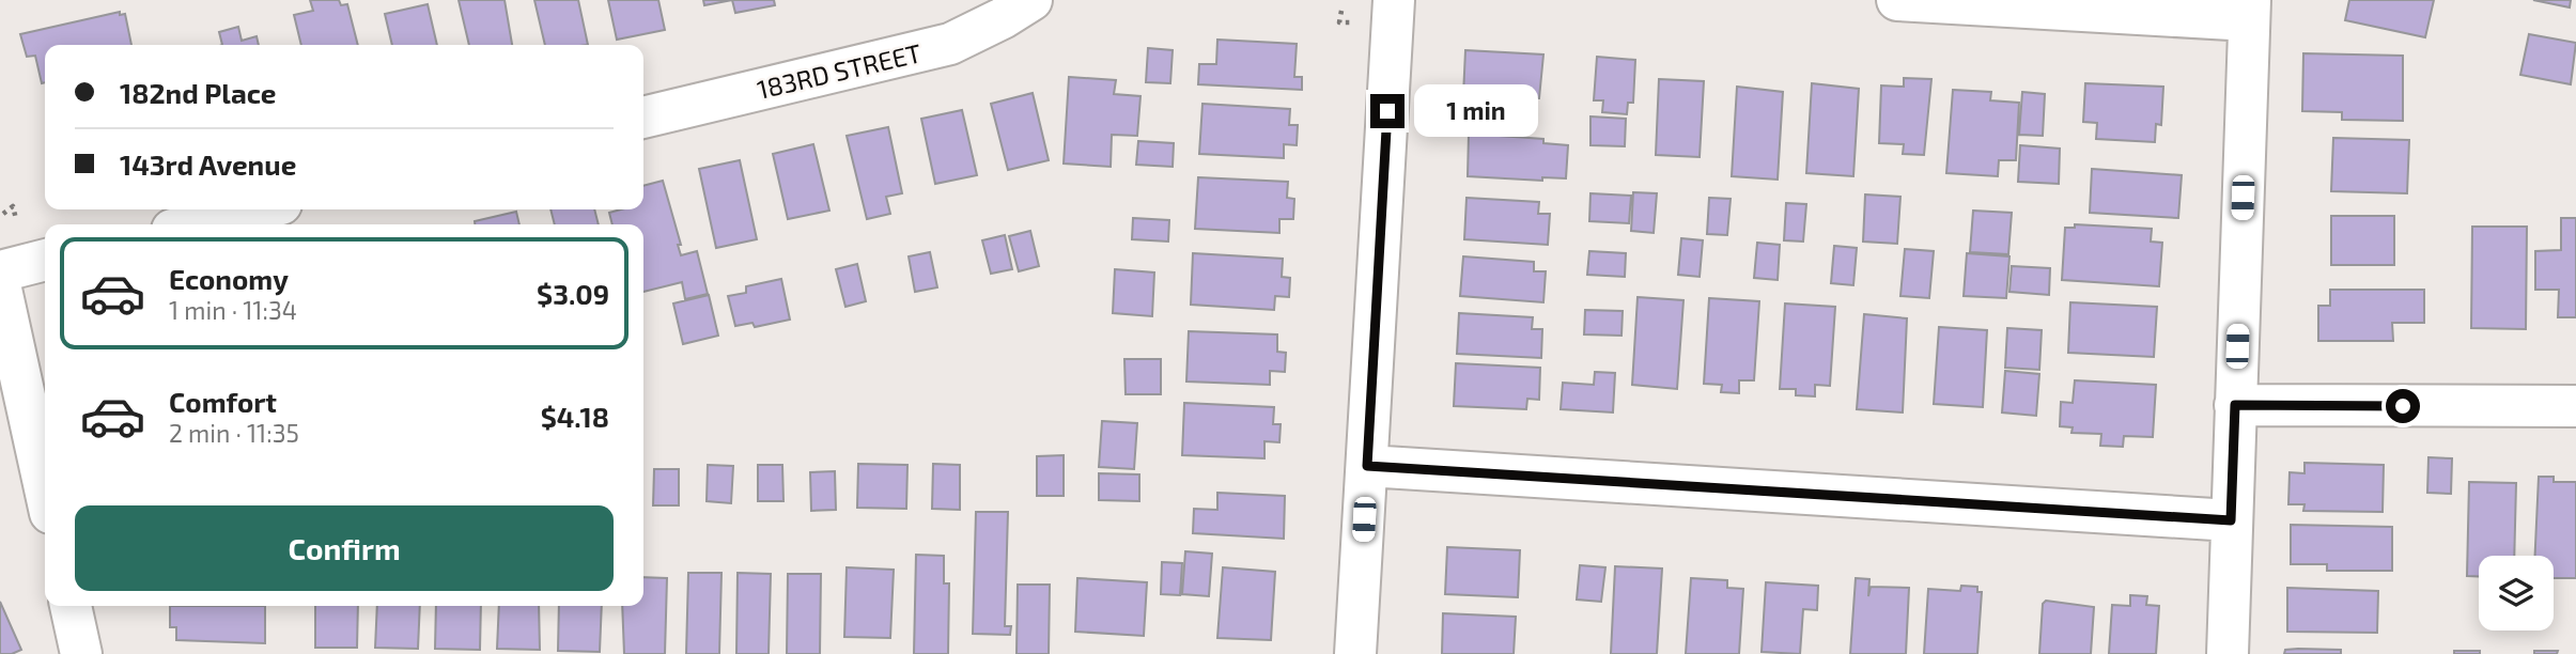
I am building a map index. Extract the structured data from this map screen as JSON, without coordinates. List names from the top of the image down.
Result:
{
  "streets": {
    "street": ["183RD STREET"]
  },
  "page": {
    "banner": ["182nd Place", "143rd Avenue"],
    "bubble": "1 min",
    "list": [
      {
        "name": "Economy",
        "note": "1 min · 11:34",
        "value": "$3.09"
      },
      {
        "name": "Comfort",
        "note": "2 min · 11:35",
        "value": "$4.18"
      }
    ],
    "buttons": "Confirm"
  }
}
